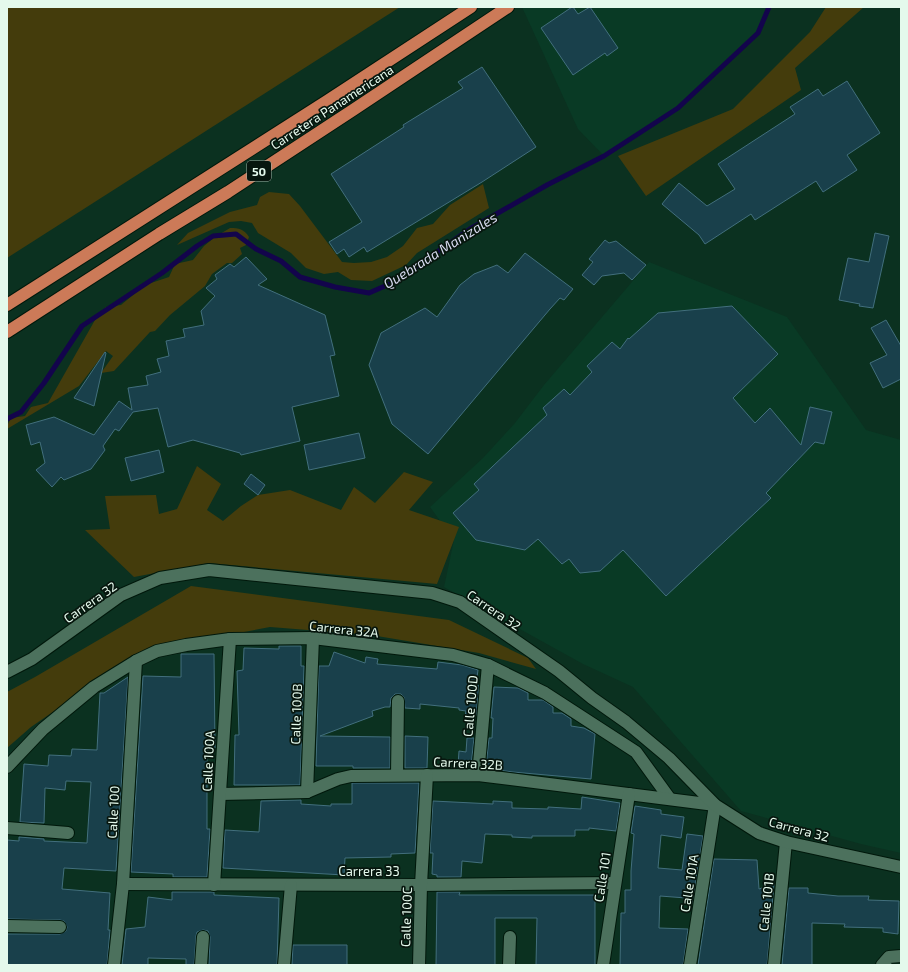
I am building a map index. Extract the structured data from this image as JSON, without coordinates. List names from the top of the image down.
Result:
{
  "streets": {
    "highway": ["Carretera Panamericana", "50"],
    "street": [
      "Carrera 32",
      "Carrera 32A",
      "Calle 100D",
      "Calle 100B",
      "Calle 100A",
      "Carrera 32B",
      "Calle 100",
      "Carrera 33",
      "Calle 101",
      "Calle 101A",
      "Calle 101B",
      "Calle 100C"
    ]
  },
  "crossings": [
    ["Carrera 32", "Carrera 32B"],
    ["Carrera 32", "Calle 101A"],
    ["Carrera 32", "Calle 101B"],
    ["Carrera 32A", "Calle 100D"],
    ["Carrera 32A", "Calle 100B"],
    ["Carrera 32A", "Calle 100A"],
    ["Carrera 32A", "Carrera 32B"],
    ["Carrera 32A", "Calle 100"],
    ["Calle 100D", "Carrera 32B"],
    ["Calle 100B", "Carrera 32B"],
    ["Calle 100A", "Carrera 32B"],
    ["Calle 100A", "Carrera 33"],
    ["Carrera 32B", "Calle 101"],
    ["Carrera 32B", "Calle 101A"],
    ["Carrera 32B", "Calle 100C"],
    ["Calle 100", "Carrera 33"],
    ["Carrera 33", "Calle 101"],
    ["Carrera 33", "Calle 100C"]
  ],
  "water": ["Quebrada Manizales"]
}
